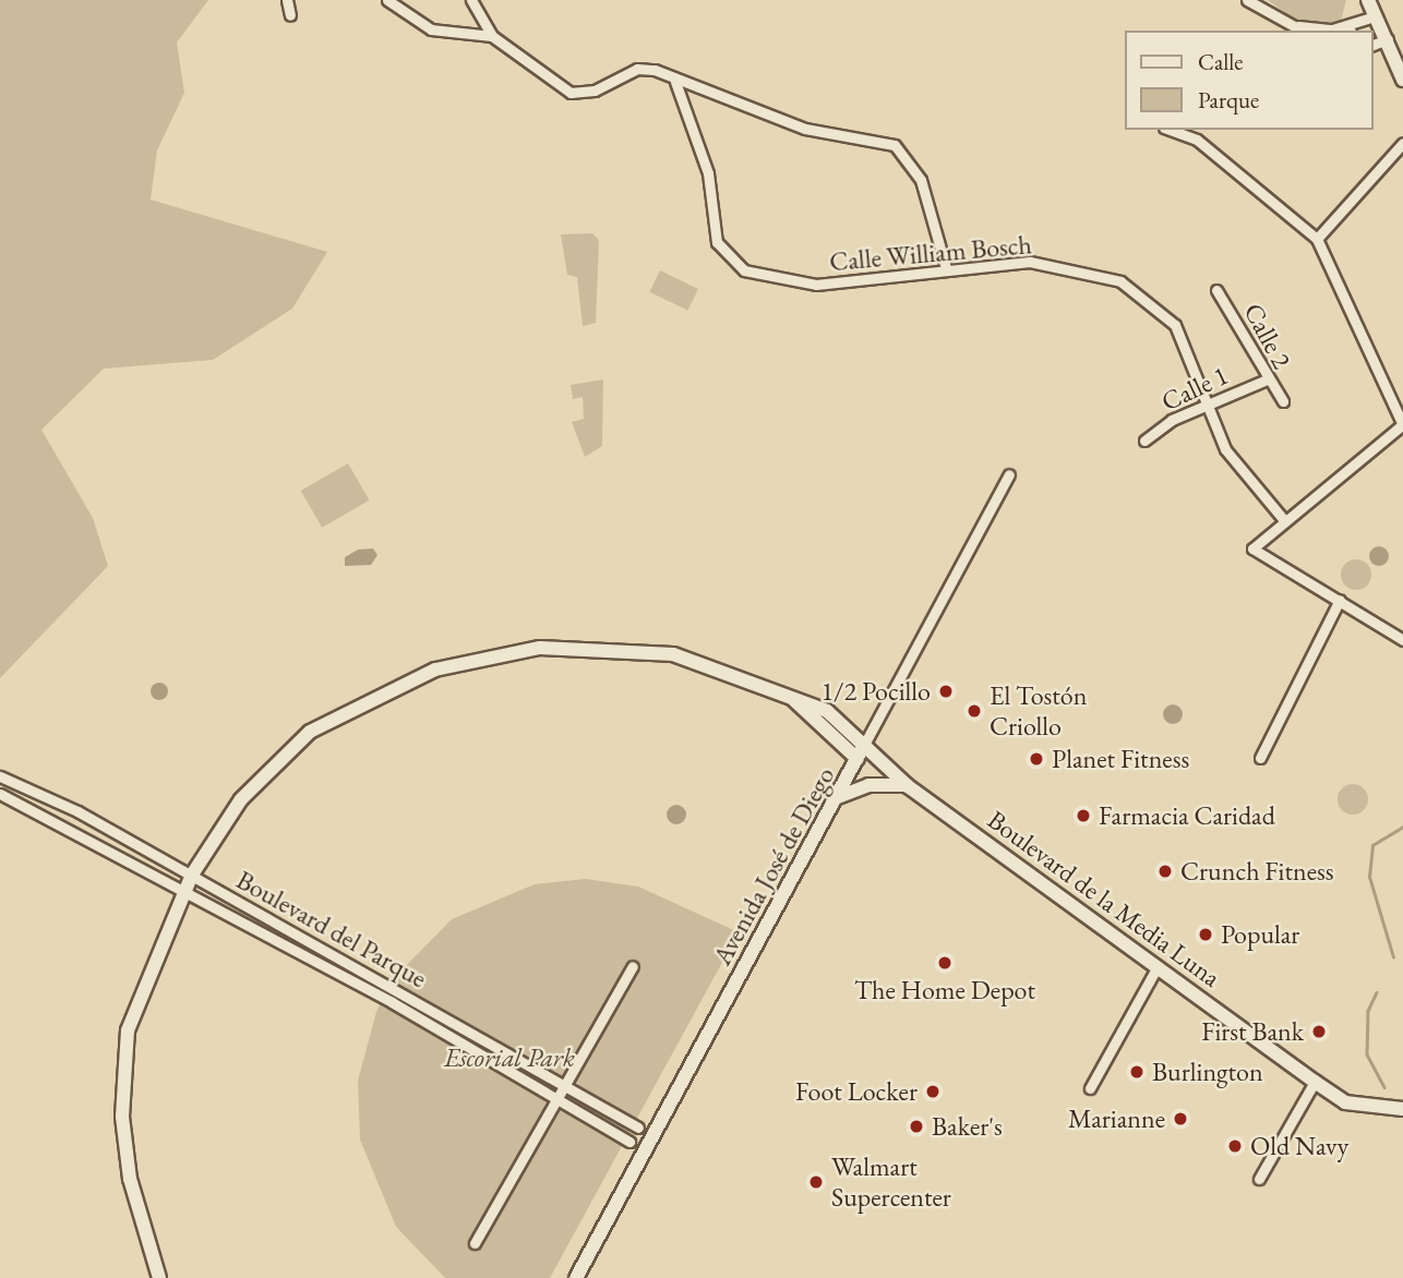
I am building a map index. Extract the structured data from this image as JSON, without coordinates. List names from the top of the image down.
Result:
{
  "streets": {
    "street": [
      "Calle William Bosch",
      "Calle 2",
      "Calle 1",
      "Avenida José de Diego",
      "Boulevard de la Media Luna",
      "Boulevard del Parque"
    ]
  },
  "crossings": [
    ["Calle William Bosch", "Calle 1"],
    ["Calle 2", "Calle 1"],
    ["Avenida José de Diego", "Boulevard de la Media Luna"],
    ["Boulevard de la Media Luna", "Boulevard del Parque"]
  ],
  "parks": ["Escorial Park"],
  "places": [
    "1/2 Pocillo",
    "El Tostón Criollo",
    "Planet Fitness",
    "Farmacia Caridad",
    "Crunch Fitness",
    "Popular",
    "The Home Depot",
    "First Bank",
    "Burlington",
    "Foot Locker",
    "Marianne",
    "Baker's",
    "Old Navy",
    "Walmart Supercenter"
  ],
  "legend": ["Calle", "Parque"]
}
